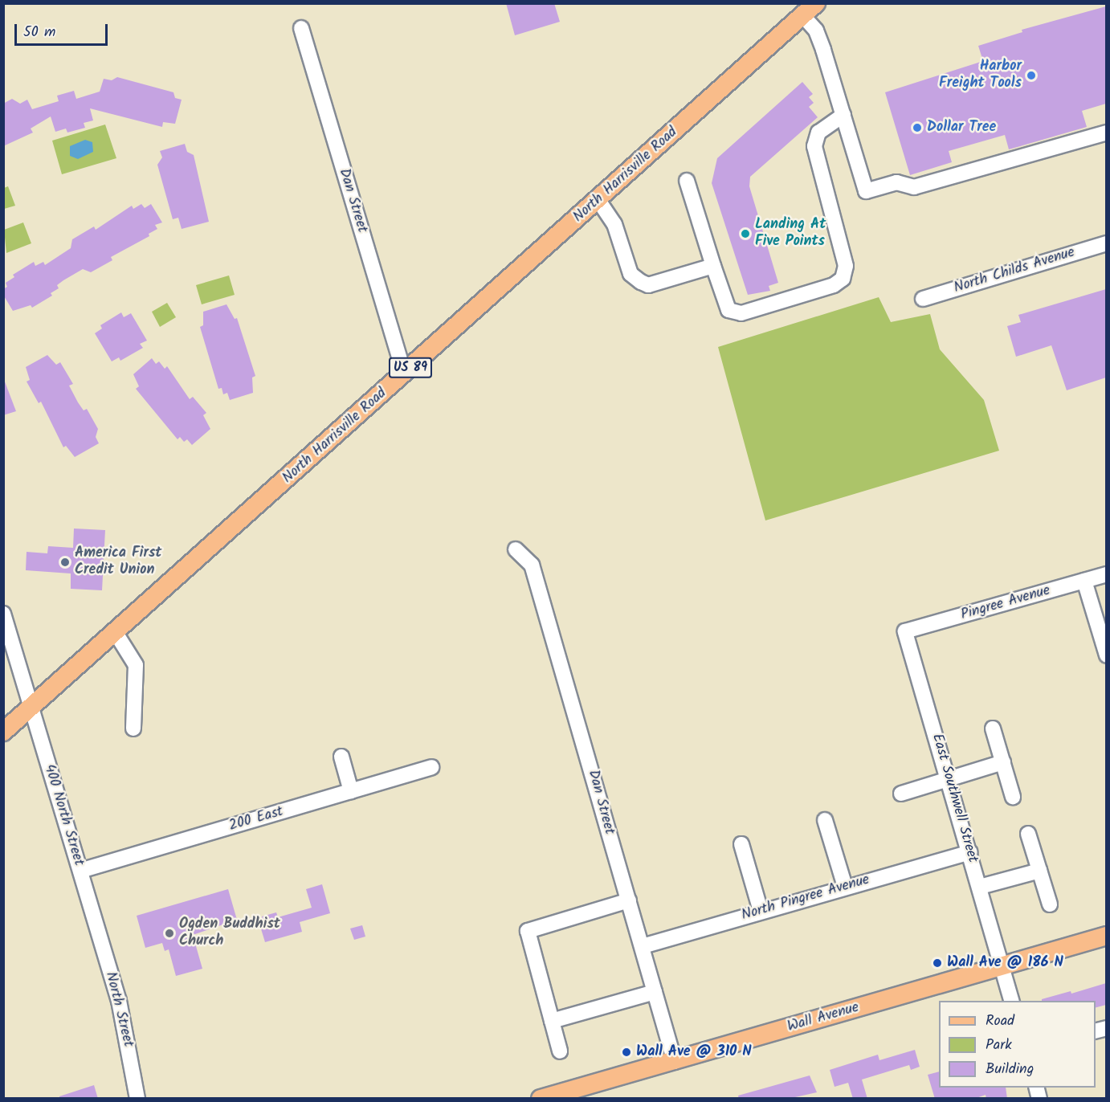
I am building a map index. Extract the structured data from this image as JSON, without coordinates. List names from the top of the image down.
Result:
{
  "streets": {
    "main road": ["North Harrisville Road", "US 89", "Wall Avenue"],
    "street": [
      "Dan Street",
      "North Childs Avenue",
      "Pingree Avenue",
      "East Southwell Street",
      "400 North Street",
      "200 East",
      "North Pingree Avenue",
      "North Street"
    ]
  },
  "crossings": [
    ["North Harrisville Road", "Dan Street"],
    ["North Harrisville Road", "400 North Street"],
    ["Dan Street", "North Pingree Avenue"],
    ["Dan Street", "Wall Avenue"],
    ["Pingree Avenue", "East Southwell Street"],
    ["East Southwell Street", "North Pingree Avenue"],
    ["East Southwell Street", "Wall Avenue"],
    ["400 North Street", "200 East"],
    ["400 North Street", "North Street"]
  ],
  "places": [
    "Harbor Freight Tools",
    "Dollar Tree",
    "Landing At Five Points",
    "America First Credit Union",
    "Ogden Buddhist Church",
    "Wall Ave @ 186 N",
    "Wall Ave @ 310 N"
  ],
  "legend": ["Road", "Park", "Building"],
  "scale_bar": "50 m"
}
